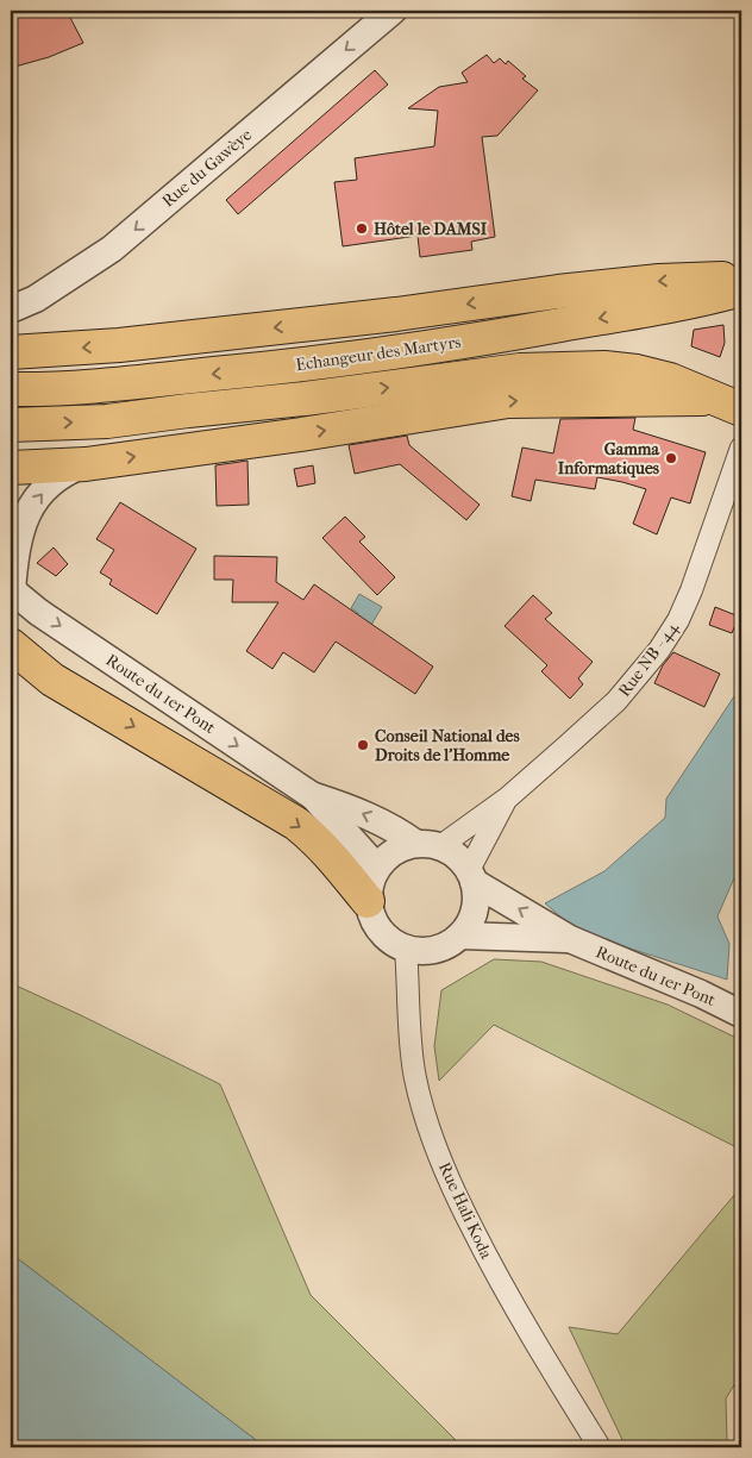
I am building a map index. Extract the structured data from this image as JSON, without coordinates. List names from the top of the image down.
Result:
{
  "streets": {
    "main road": ["Echangeur des Martyrs"],
    "street": [
      "Rue du Gawèye",
      "Rue NB - 44",
      "Route du 1er Pont",
      "Rue Hali Koda"
    ]
  },
  "crossings": [
    ["Rue NB - 44", "Route du 1er Pont"],
    ["Rue NB - 44", "Rue Hali Koda"],
    ["Route du 1er Pont", "Rue Hali Koda"]
  ],
  "one_way": ["Rue du Gawèye"],
  "places": ["Hôtel le DAMSI", "Gamma Informatiques", "Conseil National des Droits de l'Homme"]
}
